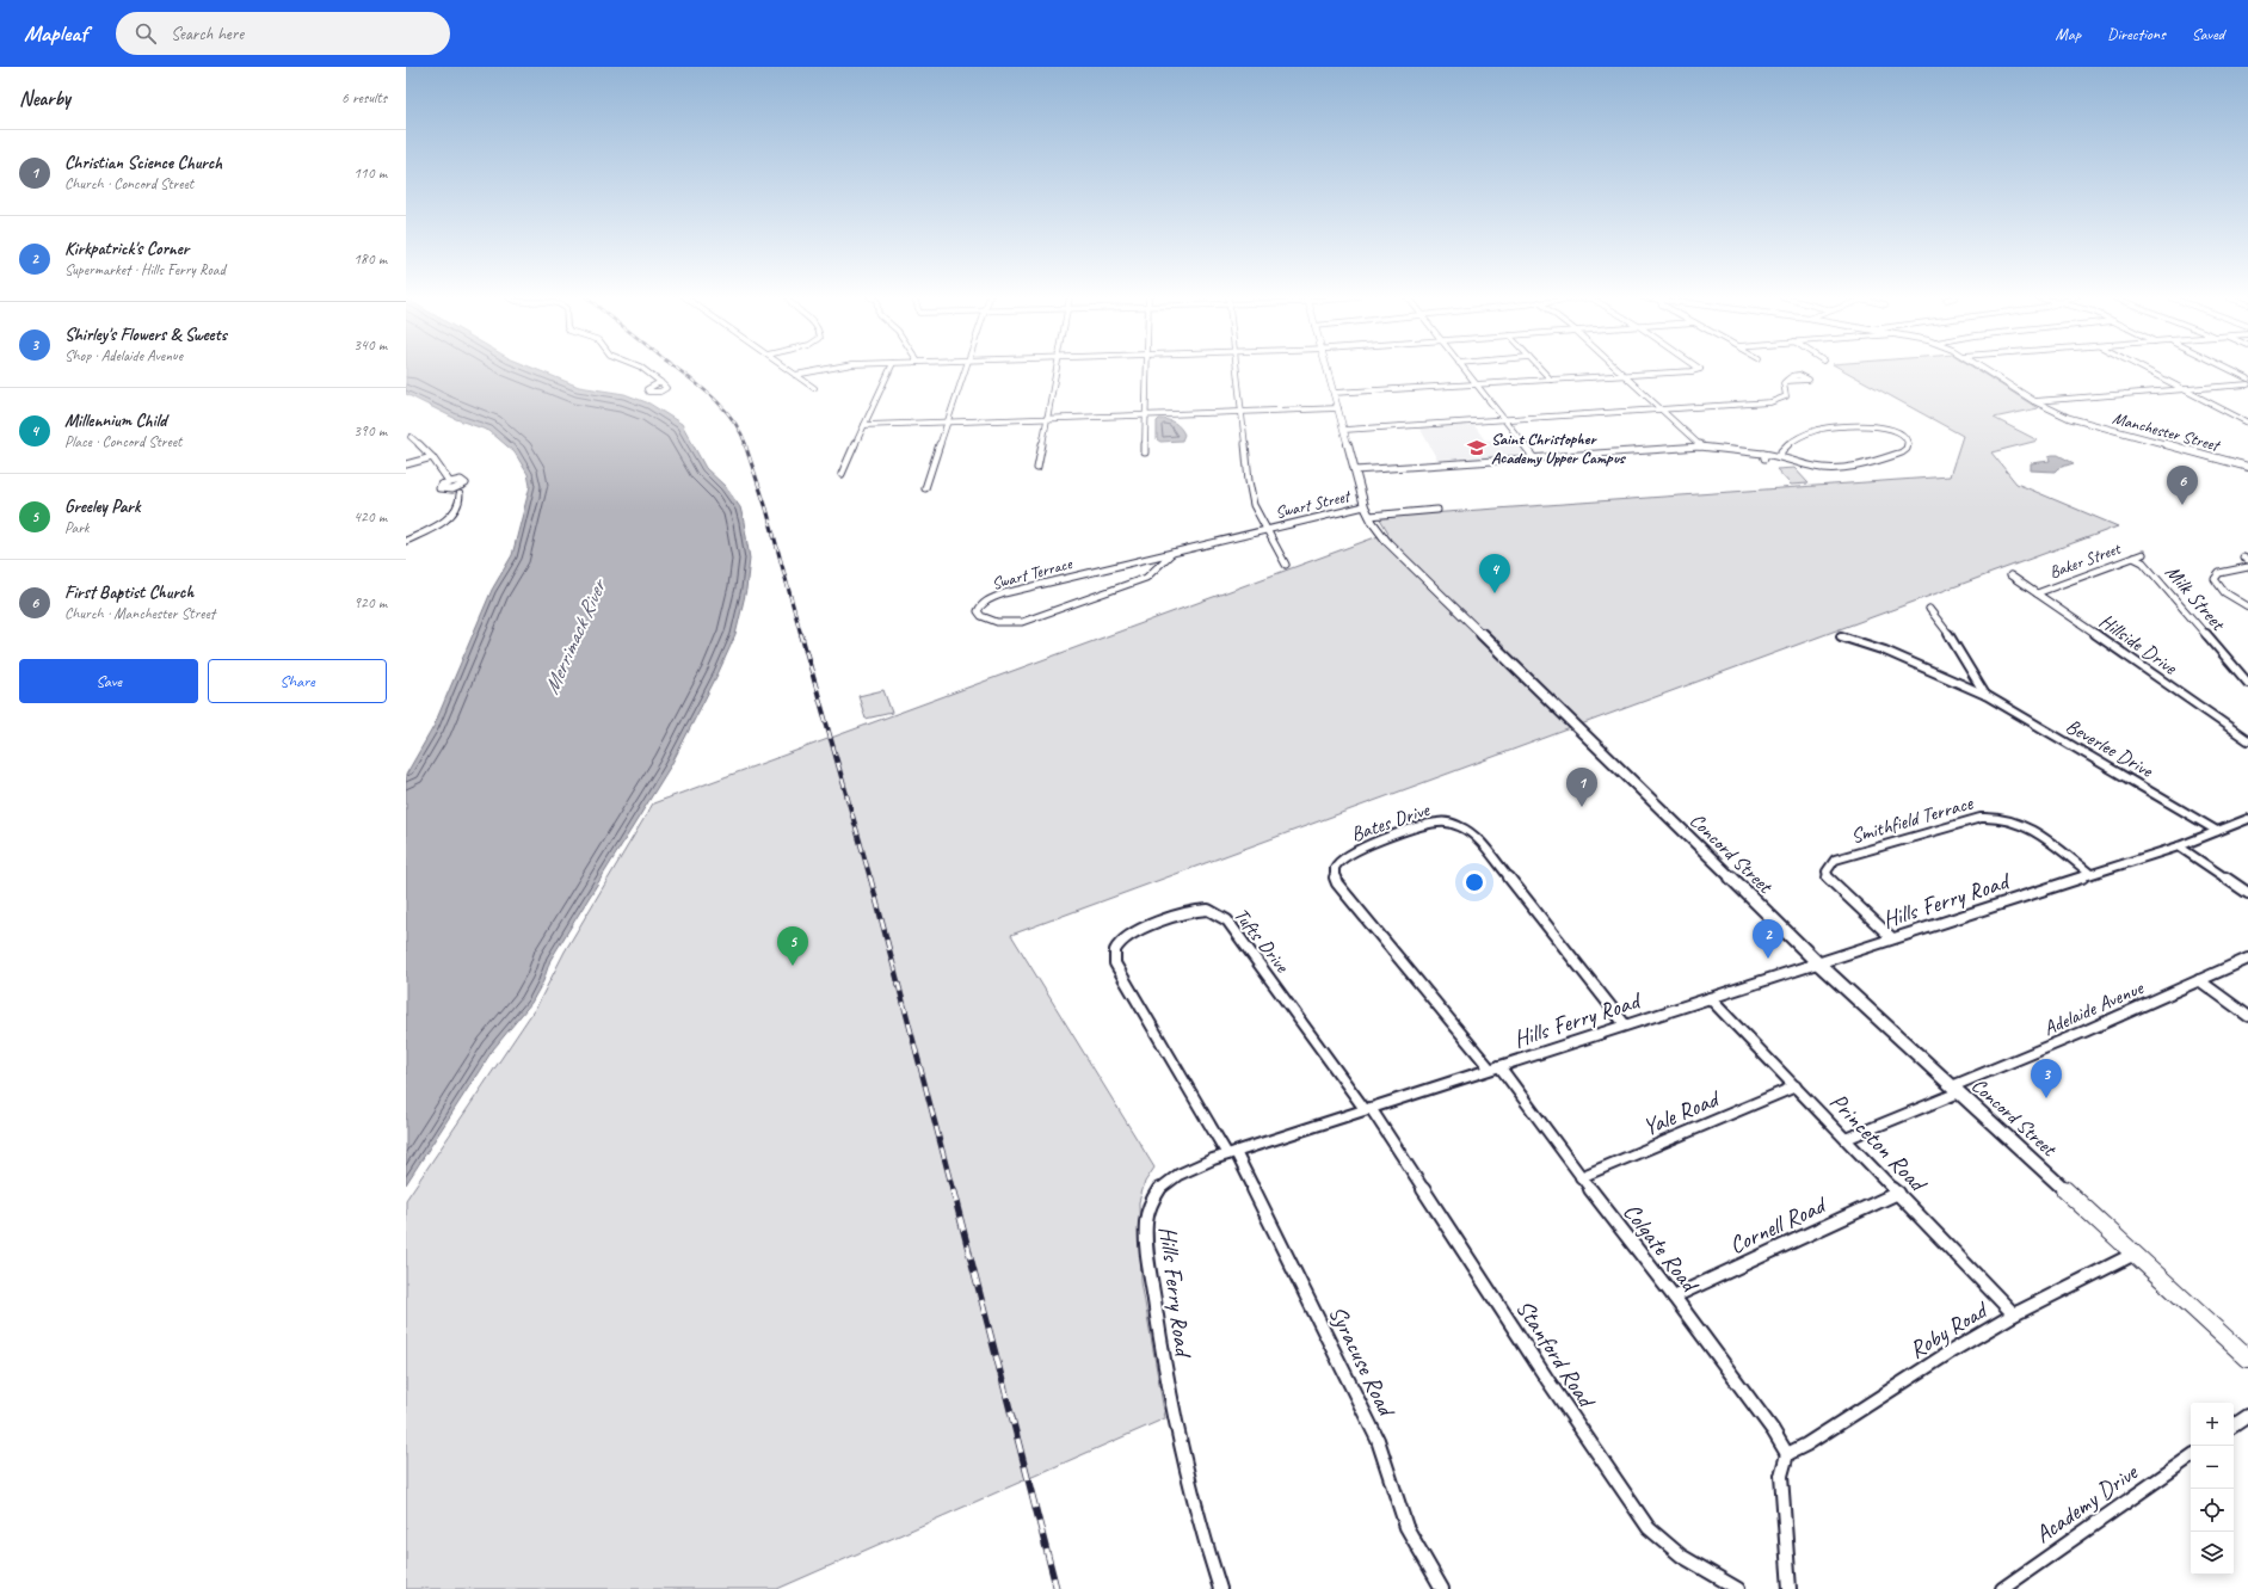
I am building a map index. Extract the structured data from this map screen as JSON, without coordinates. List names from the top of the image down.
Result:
{
  "streets": {
    "main road": ["Concord Street"],
    "street": [
      "Manchester Street",
      "Swart Street",
      "Baker Street",
      "Swart Terrace",
      "Milk Street",
      "Hillside Drive",
      "Beverlee Drive",
      "Smithfield Terrace",
      "Bates Drive",
      "Hills Ferry Road",
      "Tufts Drive",
      "Adelaide Avenue",
      "Yale Road",
      "Princeton Road",
      "Cornell Road",
      "Colgate Road",
      "Roby Road",
      "Stanford Road",
      "Syracuse Road",
      "Academy Drive"
    ]
  },
  "crossings": [
    ["Swart Street", "Swart Terrace"],
    ["Swart Street", "Concord Street"],
    ["Baker Street", "Milk Street"],
    ["Baker Street", "Hillside Drive"],
    ["Beverlee Drive", "Hills Ferry Road"],
    ["Smithfield Terrace", "Hills Ferry Road"],
    ["Bates Drive", "Hills Ferry Road"],
    ["Bates Drive", "Colgate Road"],
    ["Concord Street", "Hills Ferry Road"],
    ["Concord Street", "Adelaide Avenue"],
    ["Concord Street", "Roby Road"],
    ["Hills Ferry Road", "Tufts Drive"],
    ["Hills Ferry Road", "Princeton Road"],
    ["Hills Ferry Road", "Colgate Road"],
    ["Hills Ferry Road", "Stanford Road"],
    ["Hills Ferry Road", "Syracuse Road"],
    ["Tufts Drive", "Stanford Road"],
    ["Tufts Drive", "Syracuse Road"],
    ["Adelaide Avenue", "Princeton Road"],
    ["Yale Road", "Princeton Road"],
    ["Yale Road", "Colgate Road"],
    ["Princeton Road", "Cornell Road"],
    ["Princeton Road", "Roby Road"],
    ["Cornell Road", "Colgate Road"],
    ["Colgate Road", "Roby Road"]
  ],
  "water": ["Merrimack River"],
  "places": {
    "school or university": ["Saint Christopher Academy Upper Campus"]
  },
  "page": {
    "header": "Mapleaf",
    "search": "Search here",
    "nav": ["Map", "Directions", "Saved"],
    "heading": ["Nearby", "6 results"],
    "list": [
      {
        "mark": "1",
        "name": "Christian Science Church",
        "note": "Church · Concord Street",
        "value": "110 m"
      },
      {
        "mark": "2",
        "name": "Kirkpatrick's Corner",
        "note": "Supermarket · Hills Ferry Road",
        "value": "180 m"
      },
      {
        "mark": "3",
        "name": "Shirley's Flowers & Sweets",
        "note": "Shop · Adelaide Avenue",
        "value": "340 m"
      },
      {
        "mark": "4",
        "name": "Millennium Child",
        "note": "Place · Concord Street",
        "value": "390 m"
      },
      {
        "mark": "5",
        "name": "Greeley Park",
        "note": "Park",
        "value": "420 m"
      },
      {
        "mark": "6",
        "name": "First Baptist Church",
        "note": "Church · Manchester Street",
        "value": "920 m"
      }
    ],
    "pins": [
      "6",
      "4",
      "1",
      "2",
      "5",
      "3"
    ],
    "buttons": ["Save", "Share"],
    "map_buttons": ["+", "−"]
  }
}
